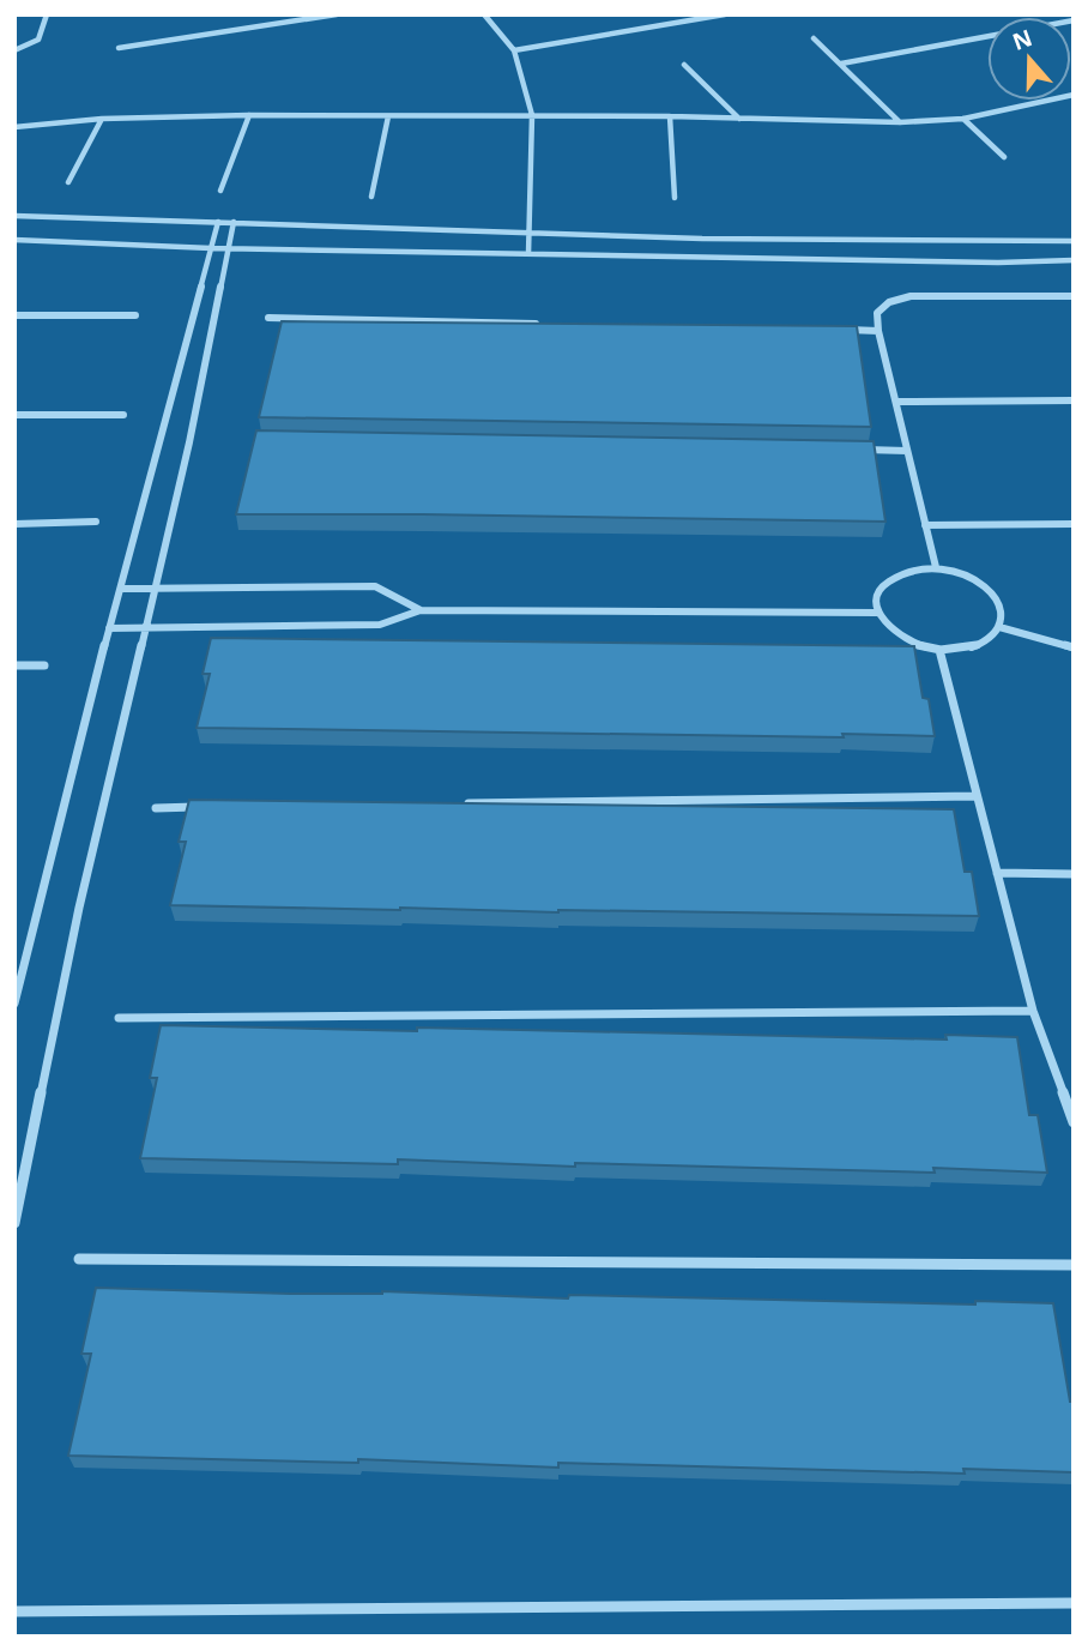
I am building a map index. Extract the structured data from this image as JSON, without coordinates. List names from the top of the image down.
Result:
{
  "north": "top"
}
